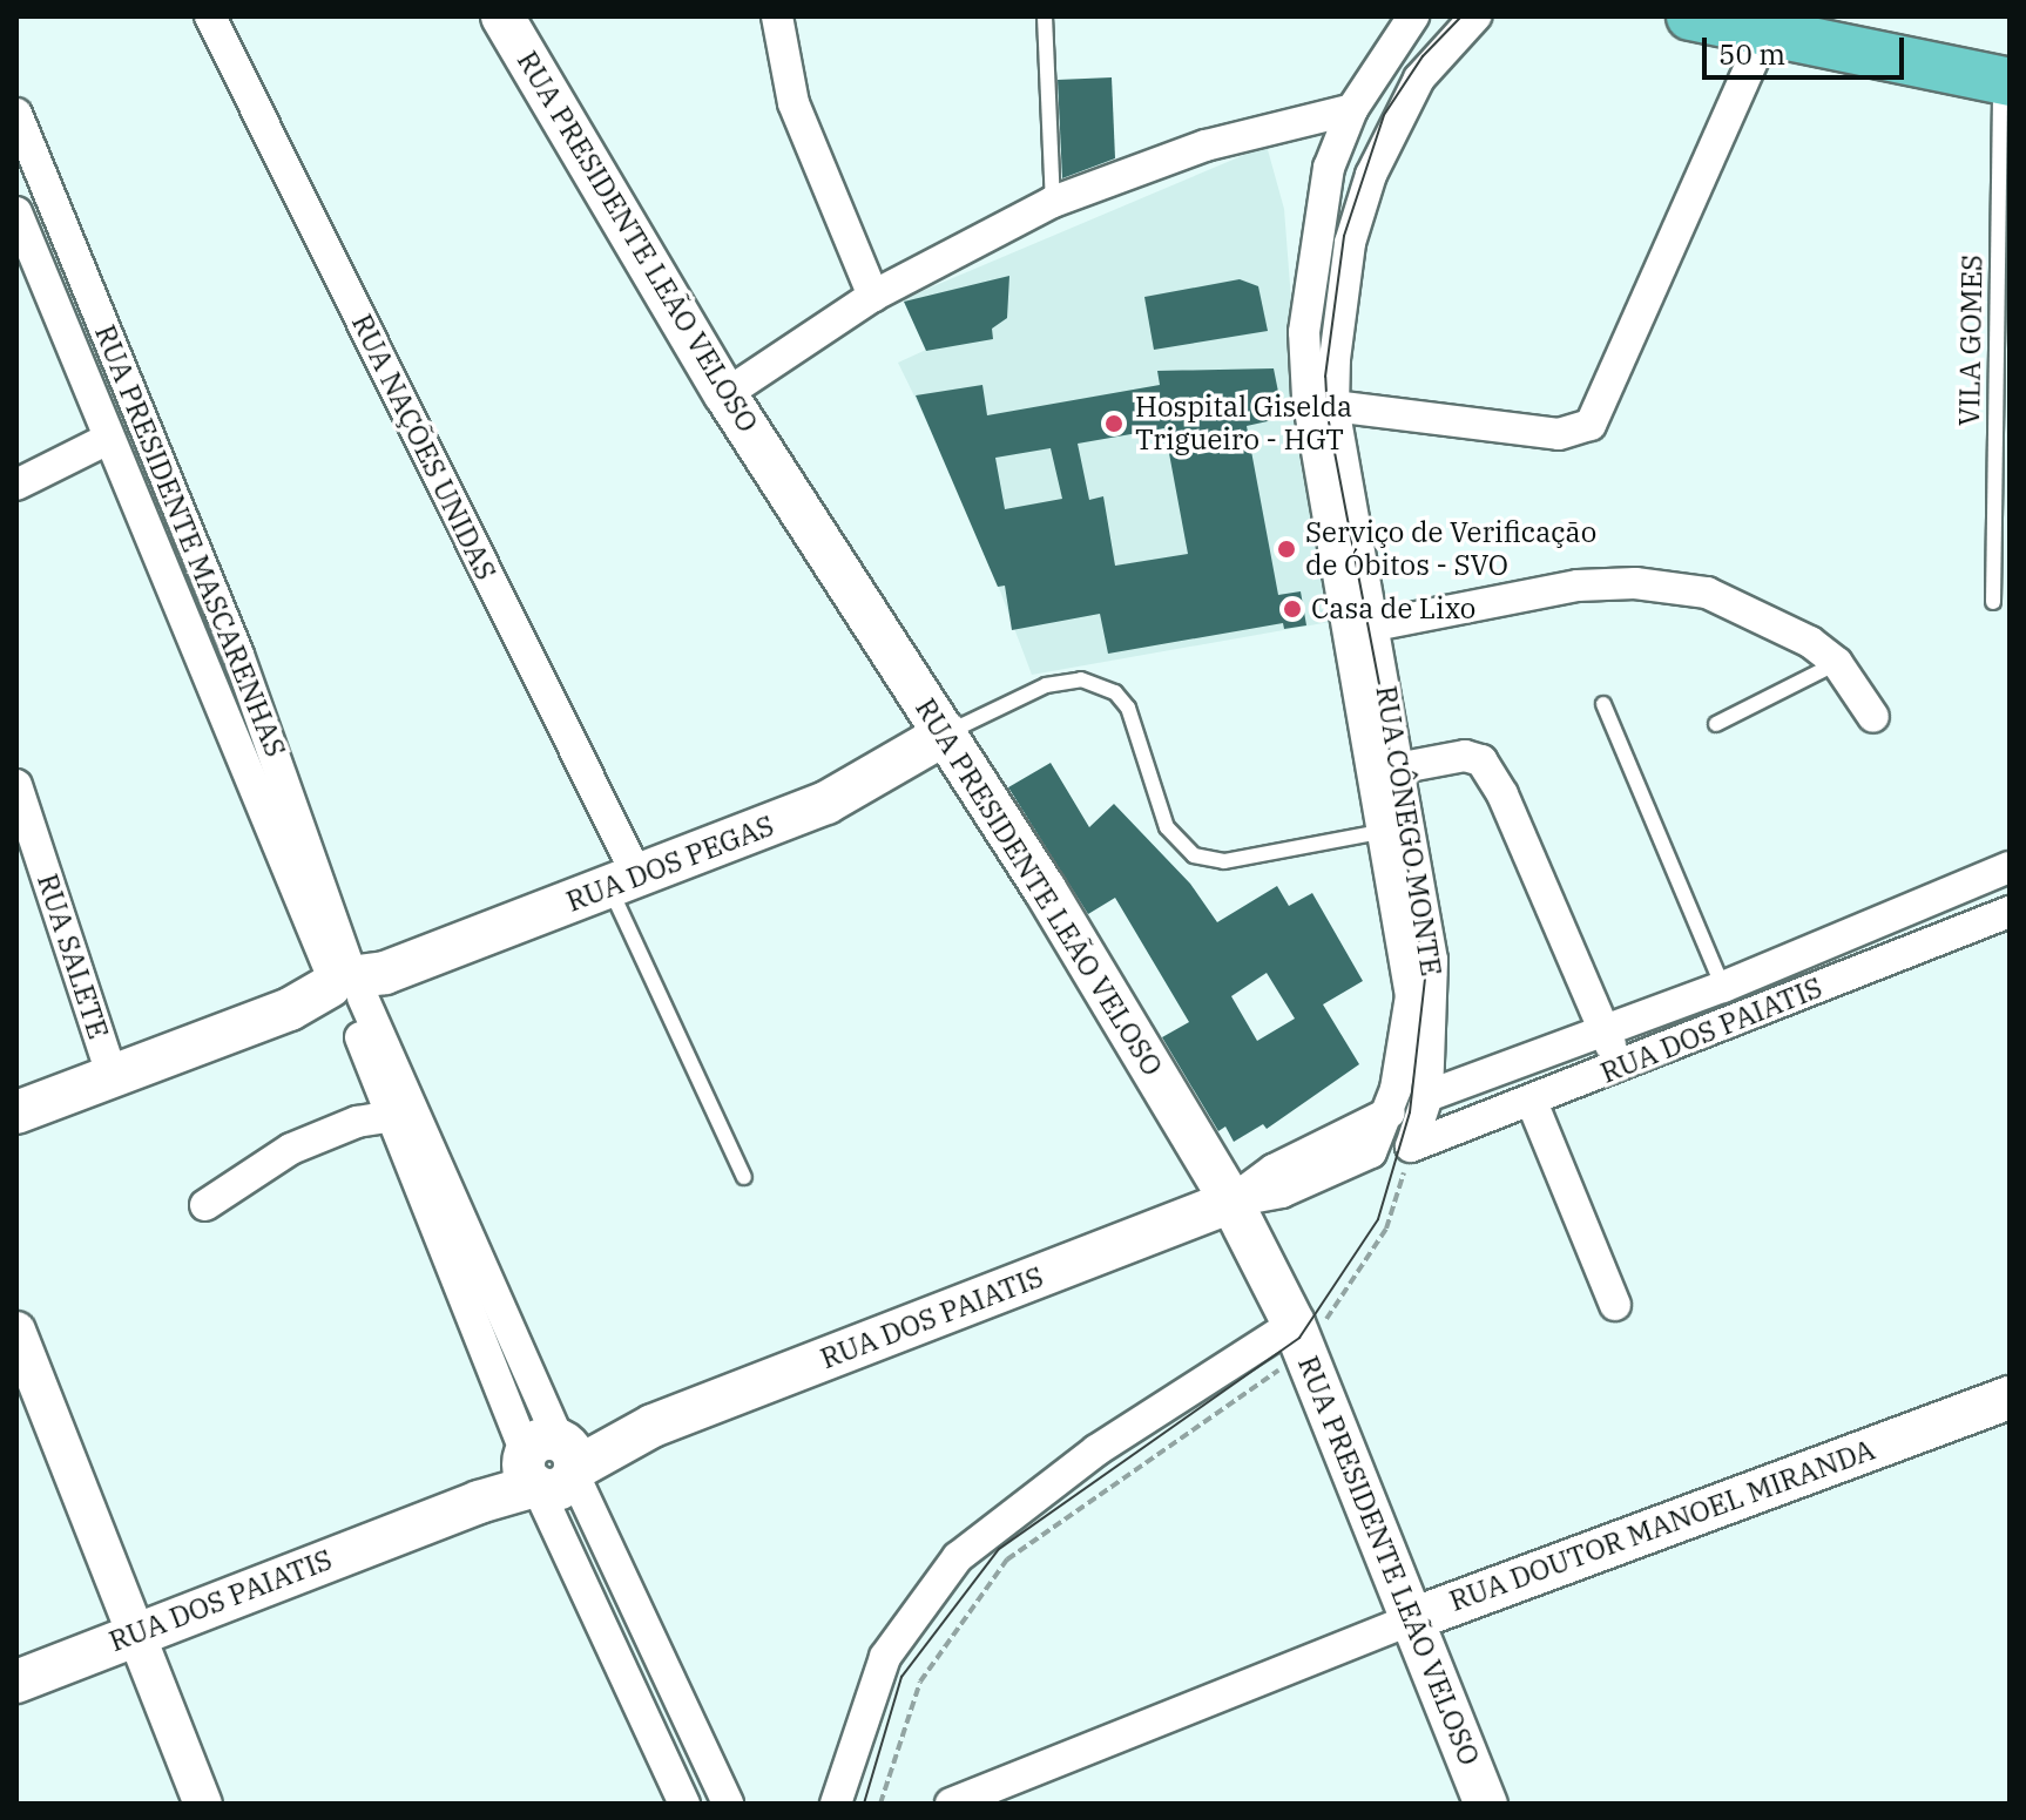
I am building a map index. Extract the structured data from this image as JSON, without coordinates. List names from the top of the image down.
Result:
{
  "streets": {
    "main road": [
      "RUA PRESIDENTE LEÃO VELOSO",
      "RUA DOS PEGAS",
      "RUA DOS PAIATIS",
      "RUA DOUTOR MANOEL MIRANDA"
    ],
    "street": [
      "RUA NAÇÕES UNIDAS",
      "RUA PRESIDENTE MASCARENHAS",
      "RUA CÔNEGO MONTE",
      "RUA SALETE"
    ],
    "lane": ["VILA GOMES"]
  },
  "crossings": [
    ["RUA PRESIDENTE LEÃO VELOSO", "RUA DOS PEGAS"],
    ["RUA PRESIDENTE LEÃO VELOSO", "RUA DOS PAIATIS"],
    ["RUA PRESIDENTE LEÃO VELOSO", "RUA DOUTOR MANOEL MIRANDA"],
    ["RUA NAÇÕES UNIDAS", "RUA DOS PEGAS"],
    ["RUA PRESIDENTE MASCARENHAS", "RUA DOS PEGAS"],
    ["RUA PRESIDENTE MASCARENHAS", "RUA DOS PAIATIS"],
    ["RUA CÔNEGO MONTE", "RUA DOS PAIATIS"],
    ["RUA DOS PEGAS", "RUA SALETE"]
  ],
  "places": ["Hospital Giselda Trigueiro - HGT", "Serviço de Verificação de Óbitos - SVO", "Casa de Lixo"],
  "scale_bar": "50 m"
}
